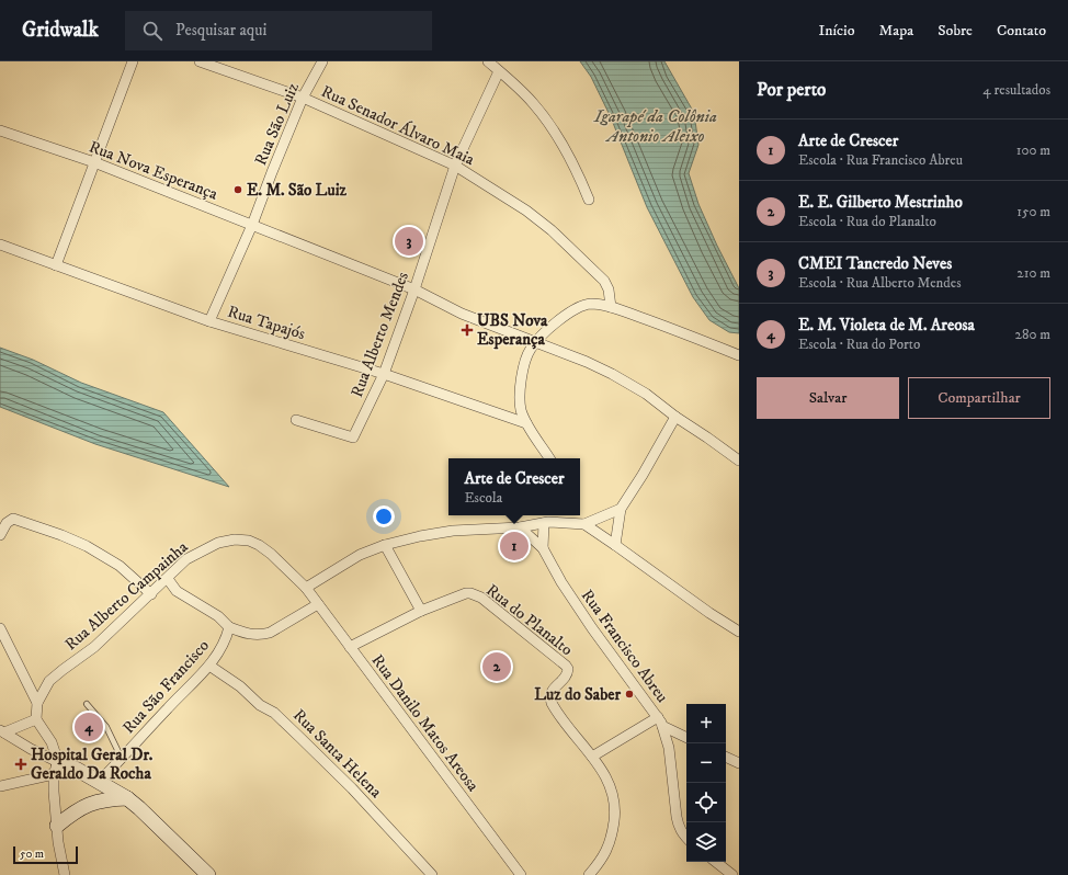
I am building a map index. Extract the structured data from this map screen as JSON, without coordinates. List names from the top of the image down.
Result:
{
  "streets": {
    "street": [
      "Rua São Luiz",
      "Rua Senador Álvaro Maia",
      "Rua Nova Esperança",
      "Rua Tapajós",
      "Rua Alberto Mendes",
      "Rua Alberto Campainha",
      "Rua do Planalto",
      "Rua Francisco Abreu",
      "Rua São Francisco",
      "Rua Danilo Matos Areosa",
      "Rua Santa Helena"
    ]
  },
  "crossings": [
    ["Rua São Luiz", "Rua Senador Álvaro Maia"],
    ["Rua São Luiz", "Rua Nova Esperança"],
    ["Rua São Luiz", "Rua Tapajós"],
    ["Rua Senador Álvaro Maia", "Rua Alberto Mendes"],
    ["Rua Nova Esperança", "Rua Alberto Mendes"],
    ["Rua Tapajós", "Rua Alberto Mendes"],
    ["Rua Alberto Campainha", "Rua Danilo Matos Areosa"],
    ["Rua São Francisco", "Rua Santa Helena"]
  ],
  "water": ["Igarapé da Colônia Antonio Aleixo"],
  "places": {
    "other": ["E. M. São Luiz", "Luz do Saber"],
    "health": ["UBS Nova Esperança", "Hospital Geral Dr. Geraldo Da Rocha"]
  },
  "scale_bar": "50 m",
  "page": {
    "header": "Gridwalk",
    "search": "Pesquisar aqui",
    "nav": [
      "Início",
      "Mapa",
      "Sobre",
      "Contato"
    ],
    "heading": ["Por perto", "4 resultados"],
    "list": [
      {
        "mark": "1",
        "name": "Arte de Crescer",
        "note": "Escola · Rua Francisco Abreu",
        "value": "100 m"
      },
      {
        "mark": "2",
        "name": "E. E. Gilberto Mestrinho",
        "note": "Escola · Rua do Planalto",
        "value": "150 m"
      },
      {
        "mark": "3",
        "name": "CMEI Tancredo Neves",
        "note": "Escola · Rua Alberto Mendes",
        "value": "210 m"
      },
      {
        "mark": "4",
        "name": "E. M. Violeta de M. Areosa",
        "note": "Escola · Rua do Porto",
        "value": "280 m"
      }
    ],
    "pins": [
      "3",
      "1",
      "2",
      "4"
    ],
    "buttons": ["Salvar", "Compartilhar"],
    "popup": ["Arte de Crescer", "Escola"],
    "map_buttons": ["+", "−"],
    "scale": "50 m"
  }
}
